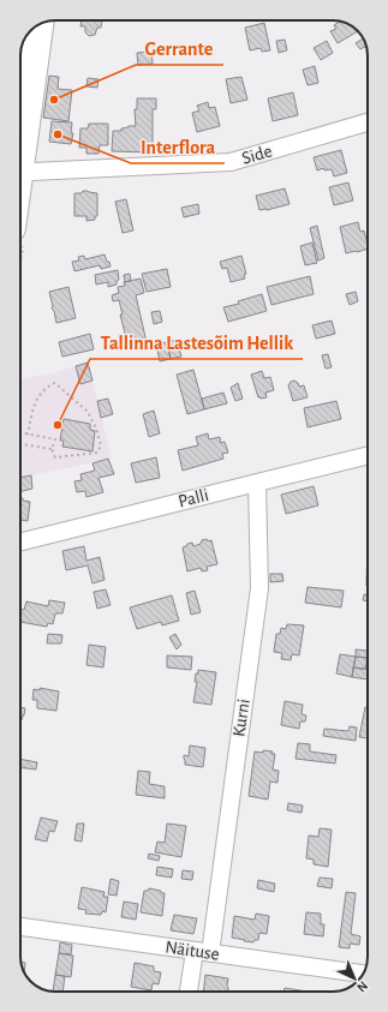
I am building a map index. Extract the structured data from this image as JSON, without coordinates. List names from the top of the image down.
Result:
{
  "streets": {
    "street": [
      "Side",
      "Palli",
      "Kurni",
      "Näituse"
    ]
  },
  "crossings": [
    ["Palli", "Kurni"],
    ["Kurni", "Näituse"]
  ],
  "places": ["Gerrante", "Interflora", "Tallinna Lastesõim Hellik"],
  "north": "bottom right"
}
